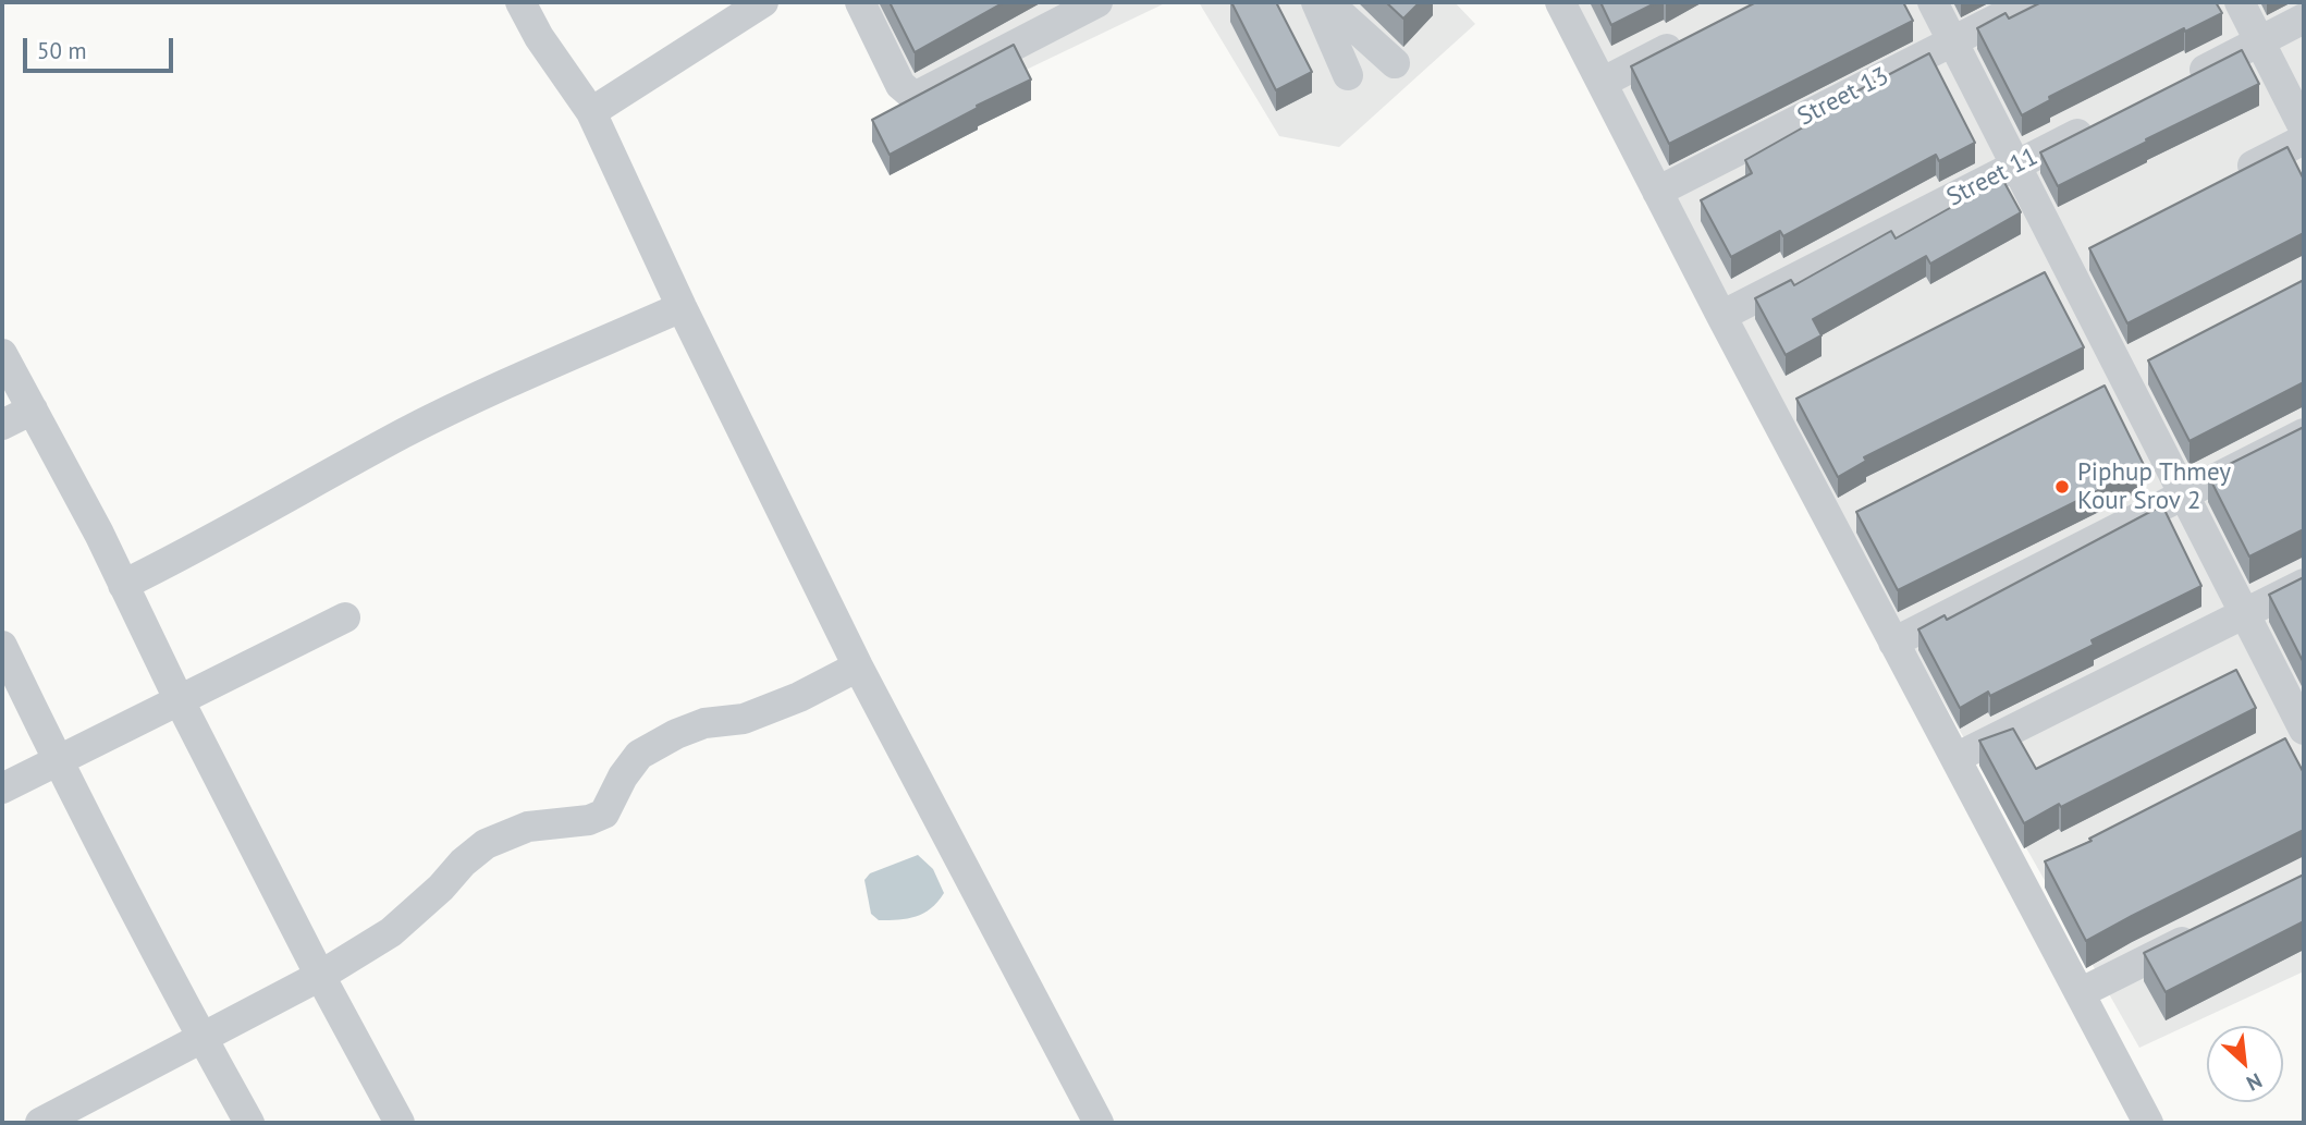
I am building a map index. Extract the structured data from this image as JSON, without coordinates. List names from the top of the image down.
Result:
{
  "streets": {
    "street": ["Street 13", "Street 11"]
  },
  "places": ["Piphup Thmey Kour Srov 2"],
  "scale_bar": "50 m",
  "north": "bottom right"
}
